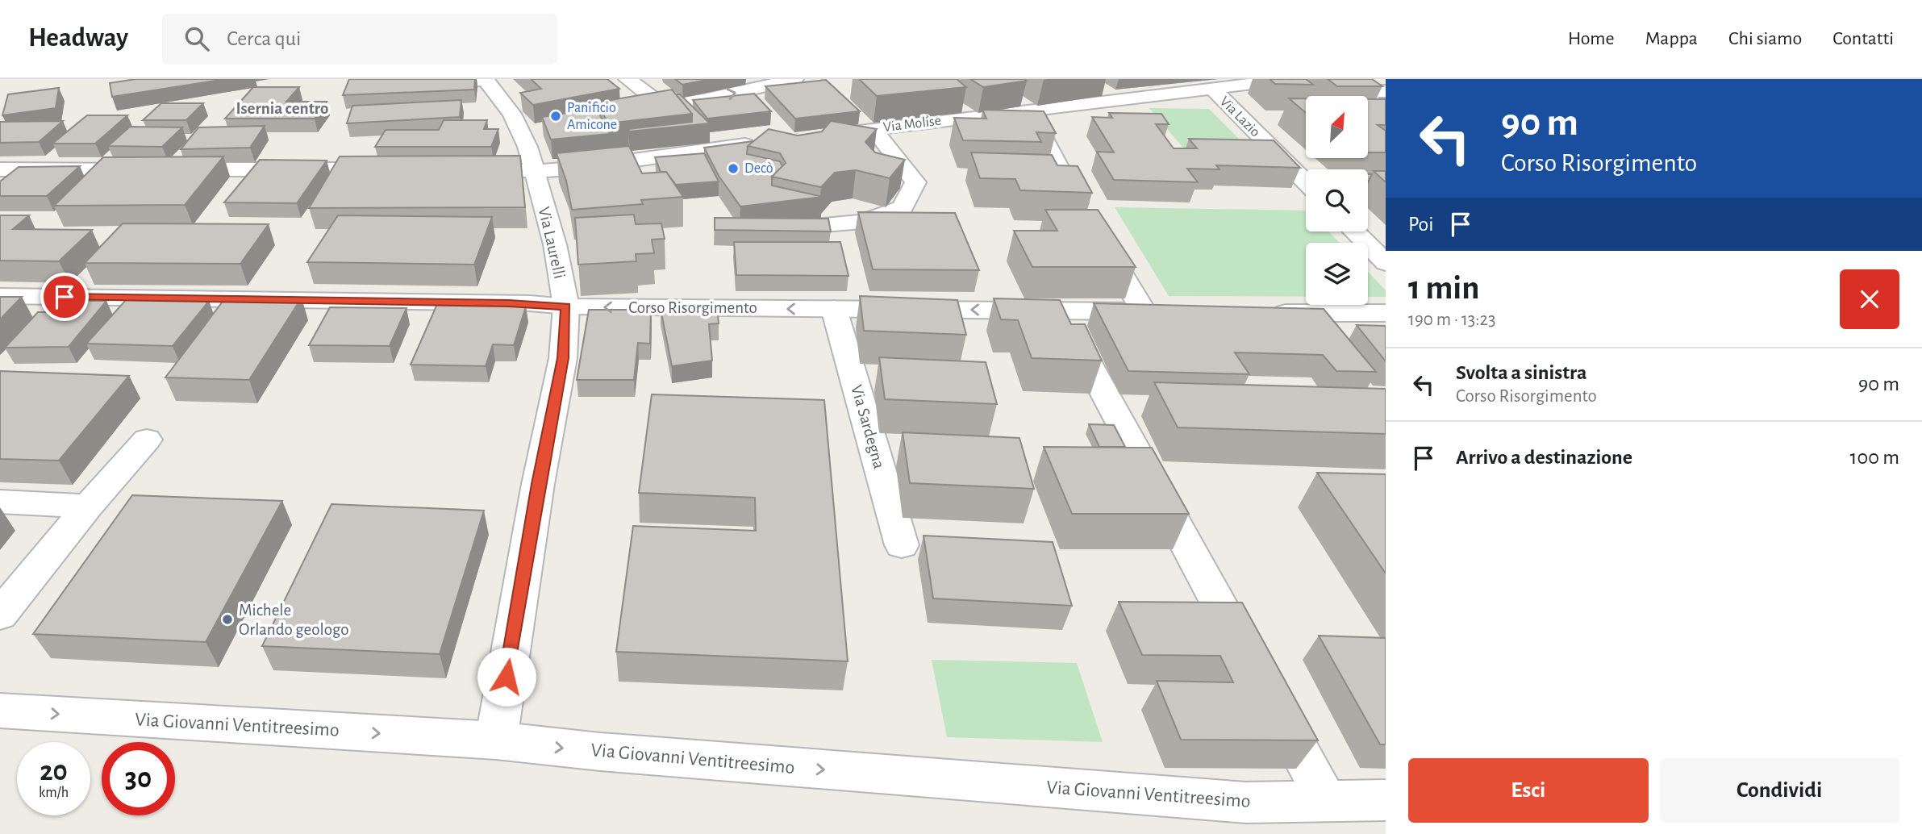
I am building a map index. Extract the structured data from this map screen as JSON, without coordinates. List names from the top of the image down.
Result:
{
  "streets": {
    "street": [
      "Via Lazio",
      "Via Molise",
      "Via Laurelli",
      "Corso Risorgimento",
      "Via Sardegna",
      "Via Giovanni Ventitreesimo"
    ]
  },
  "crossings": [
    ["Via Lazio", "Via Molise"],
    ["Via Molise", "Corso Risorgimento"],
    ["Via Laurelli", "Corso Risorgimento"],
    ["Via Laurelli", "Via Giovanni Ventitreesimo"],
    ["Corso Risorgimento", "Via Sardegna"]
  ],
  "one_way": ["Via Giovanni Ventitreesimo"],
  "districts": ["Isernia centro"],
  "places": ["Panificio Amicone", "Decò", "Michele Orlando geologo"],
  "north": "top right",
  "page": {
    "header": "Headway",
    "search": "Cerca qui",
    "nav": [
      "Home",
      "Mappa",
      "Chi siamo",
      "Contatti"
    ],
    "turn": ["90 m", "Corso Risorgimento"],
    "then": "Poi",
    "heading": ["1 min", "190 m · 13:23"],
    "list": [
      {
        "name": "Svolta a sinistra",
        "note": "Corso Risorgimento",
        "value": "90 m"
      },
      {
        "name": "Arrivo a destinazione",
        "value": "100 m"
      }
    ],
    "speed": "20 km/h",
    "limit": "30",
    "buttons": ["Esci", "Condividi"]
  }
}
